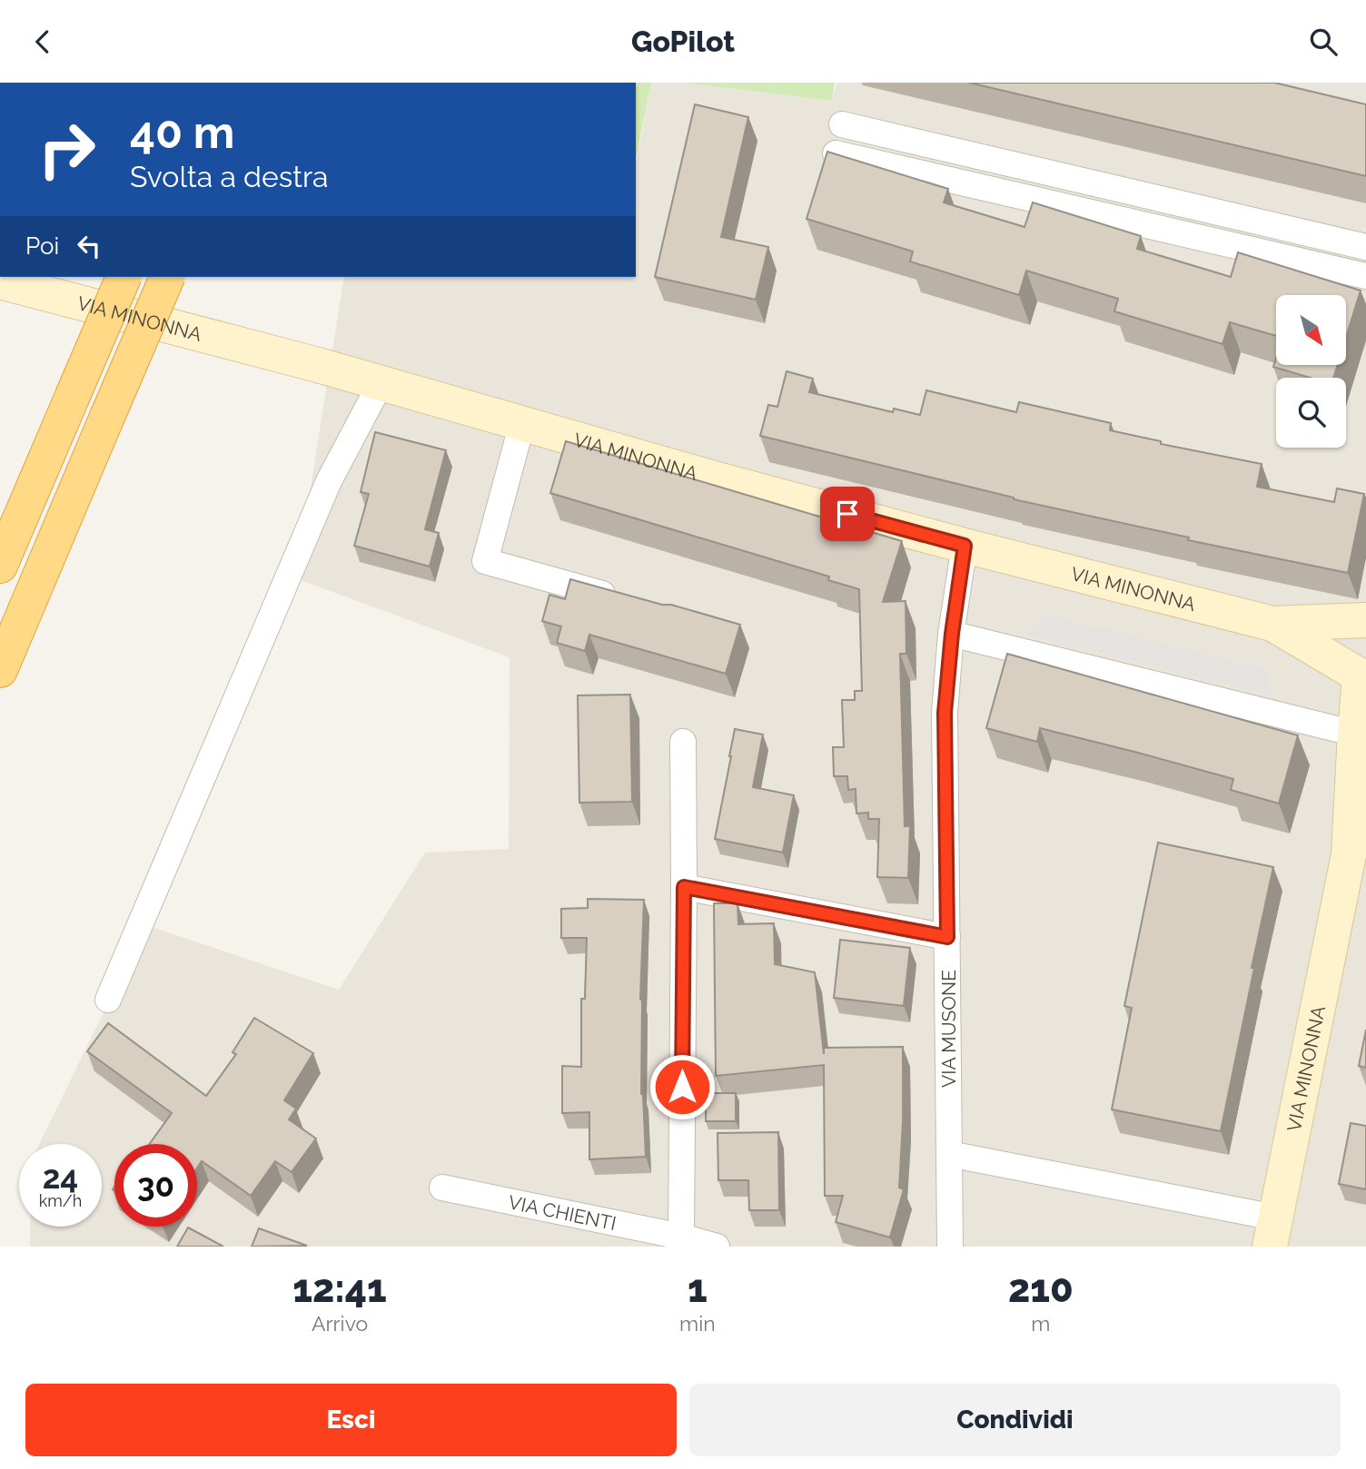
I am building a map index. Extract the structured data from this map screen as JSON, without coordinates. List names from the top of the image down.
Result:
{
  "streets": {
    "main road": ["VIA MINONNA"],
    "street": ["VIA MUSONE", "VIA CHIENTI"]
  },
  "crossings": [
    ["VIA MINONNA", "VIA MUSONE"]
  ],
  "north": "bottom right",
  "page": {
    "header": "GoPilot",
    "turn": ["40 m", "Svolta a destra"],
    "then": "Poi",
    "speed": "24 km/h",
    "limit": "30",
    "eta": [
      "12:41",
      "Arrivo",
      "1",
      "min",
      "210",
      "m"
    ],
    "buttons": ["Esci", "Condividi"]
  }
}
